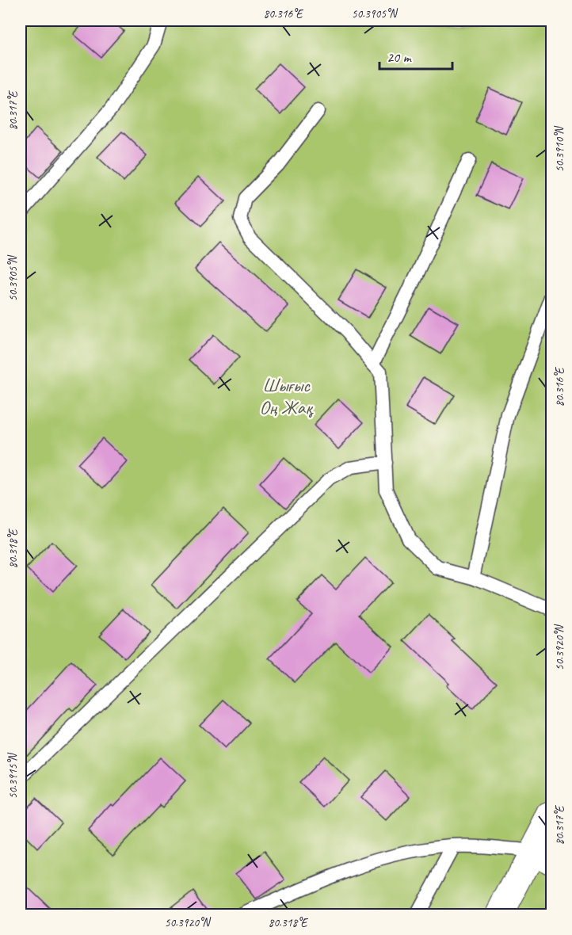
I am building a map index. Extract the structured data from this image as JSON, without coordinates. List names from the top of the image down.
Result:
{
  "parks": ["Шығыс Оң Жақ"],
  "scale_bar": "20 m",
  "coordinates": [
    "80.316°E",
    "50.3905°N",
    "80.317°E",
    "50.3910°N",
    "80.318°E",
    "50.3920°N",
    "50.3915°N"
  ]
}
